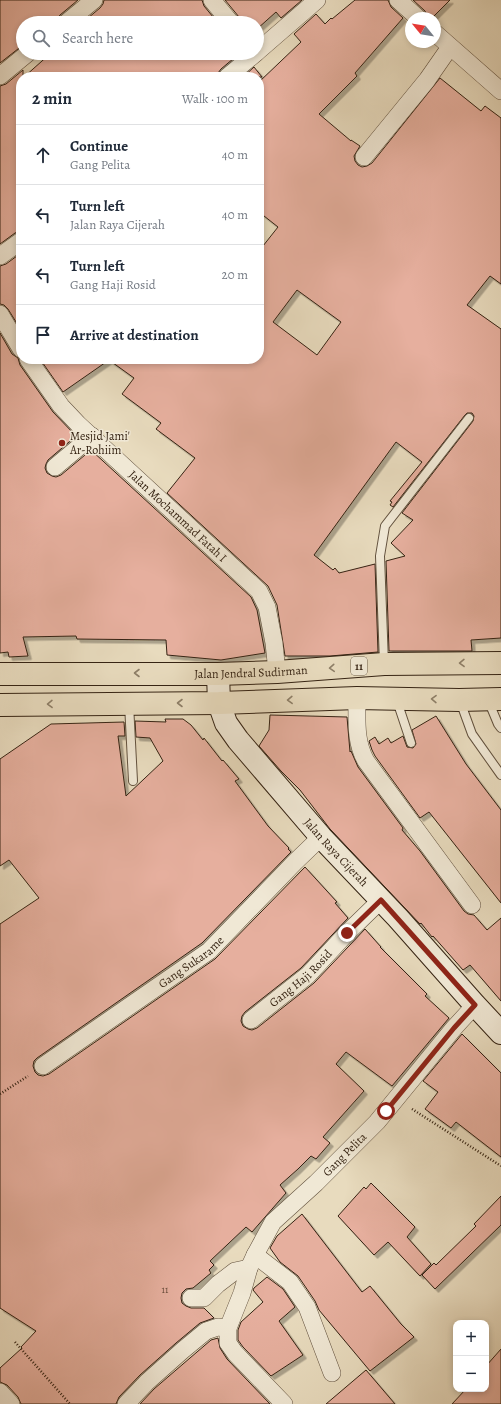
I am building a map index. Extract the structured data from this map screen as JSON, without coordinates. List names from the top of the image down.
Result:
{
  "streets": {
    "highway": ["11", "Jalan Jendral Sudirman"],
    "main road": ["Jalan Raya Cijerah"],
    "street": [
      "Jalan Mochammad Fatah I",
      "Gang Sukarame",
      "Gang Haji Rosid",
      "Gang Pelita"
    ]
  },
  "crossings": [
    ["Jalan Mochammad Fatah I", "Jalan Jendral Sudirman"],
    ["Jalan Jendral Sudirman", "Jalan Raya Cijerah"],
    ["Jalan Raya Cijerah", "Gang Sukarame"],
    ["Jalan Raya Cijerah", "Gang Haji Rosid"],
    ["Jalan Raya Cijerah", "Gang Pelita"]
  ],
  "places": ["Mesjid Jami' Ar-Rohiim"],
  "house_numbers": ["11"],
  "north": "top left",
  "page": {
    "search": "Search here",
    "heading": ["2 min", "Walk · 100 m"],
    "list": [
      ["Continue", "Gang Pelita", "40 m"],
      ["Turn left", "Jalan Raya Cijerah", "40 m"],
      ["Turn left", "Gang Haji Rosid", "20 m"],
      "Arrive at destination"
    ],
    "map_buttons": ["+", "−"]
  }
}
